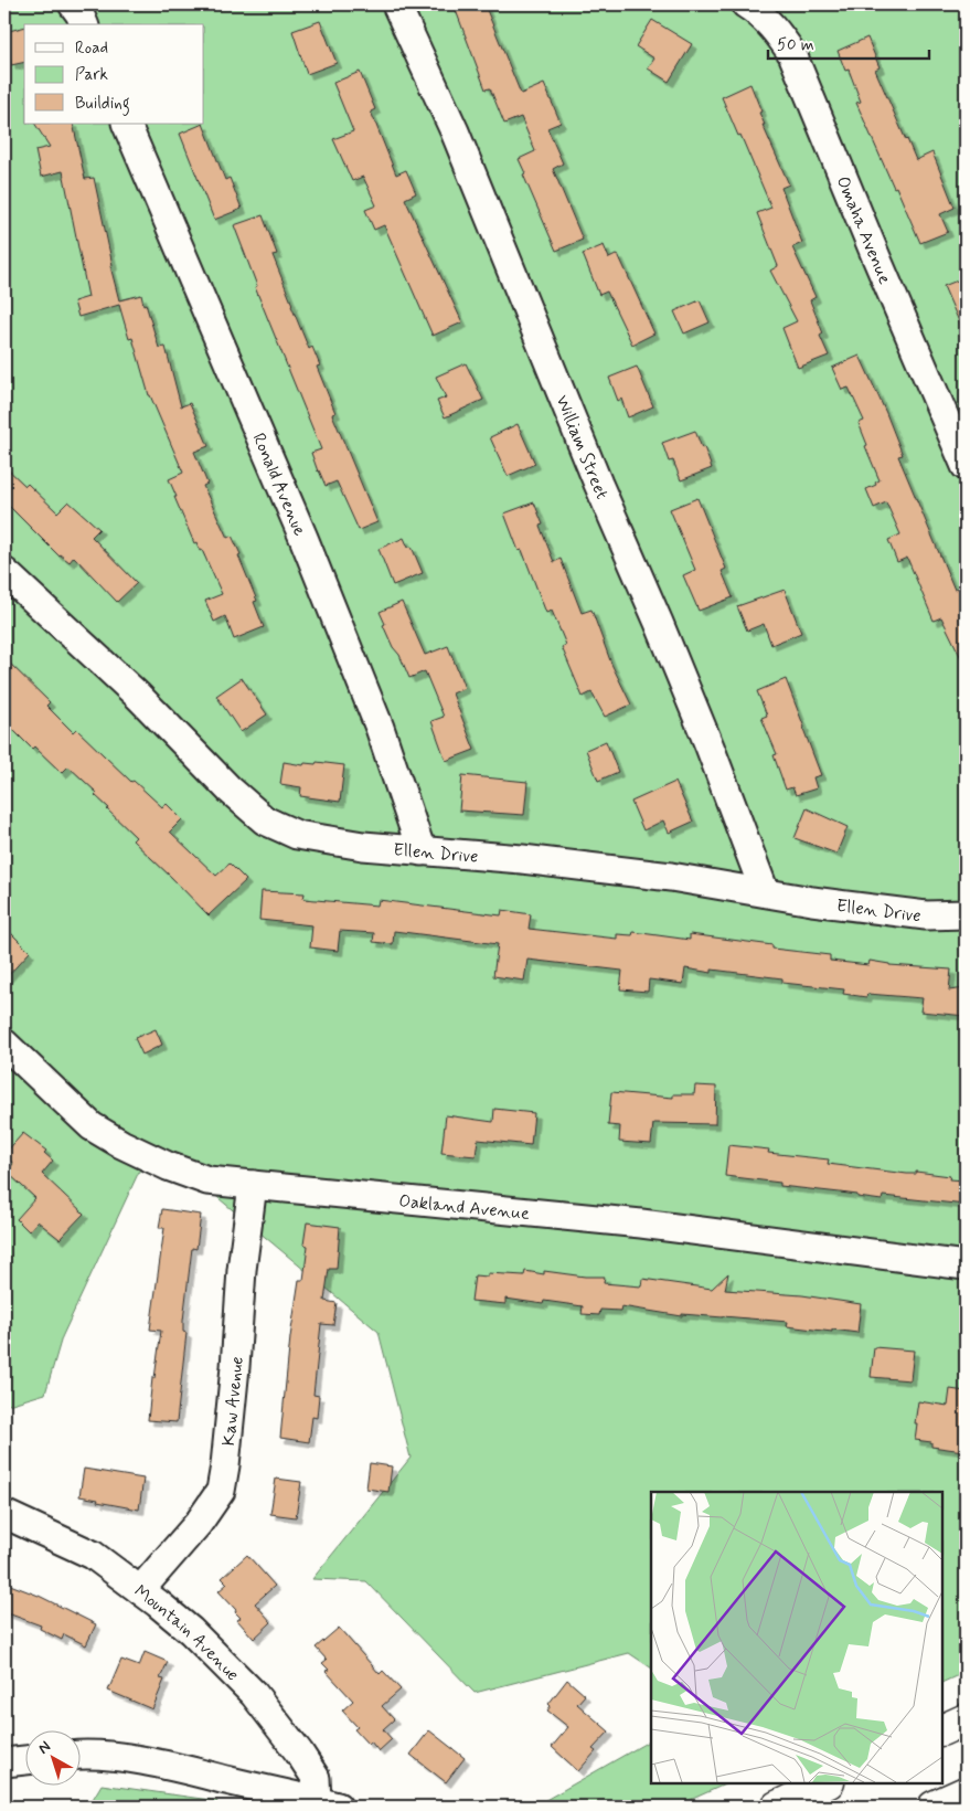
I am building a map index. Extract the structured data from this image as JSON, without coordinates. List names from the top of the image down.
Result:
{
  "streets": {
    "street": [
      "Omaha Avenue",
      "William Street",
      "Ronald Avenue",
      "Ellen Drive",
      "Oakland Avenue",
      "Kaw Avenue",
      "Mountain Avenue"
    ]
  },
  "crossings": [
    ["William Street", "Ellen Drive"],
    ["Ronald Avenue", "Ellen Drive"],
    ["Oakland Avenue", "Kaw Avenue"],
    ["Kaw Avenue", "Mountain Avenue"]
  ],
  "legend": ["Road", "Park", "Building"],
  "scale_bar": "50 m",
  "north": "top left"
}
